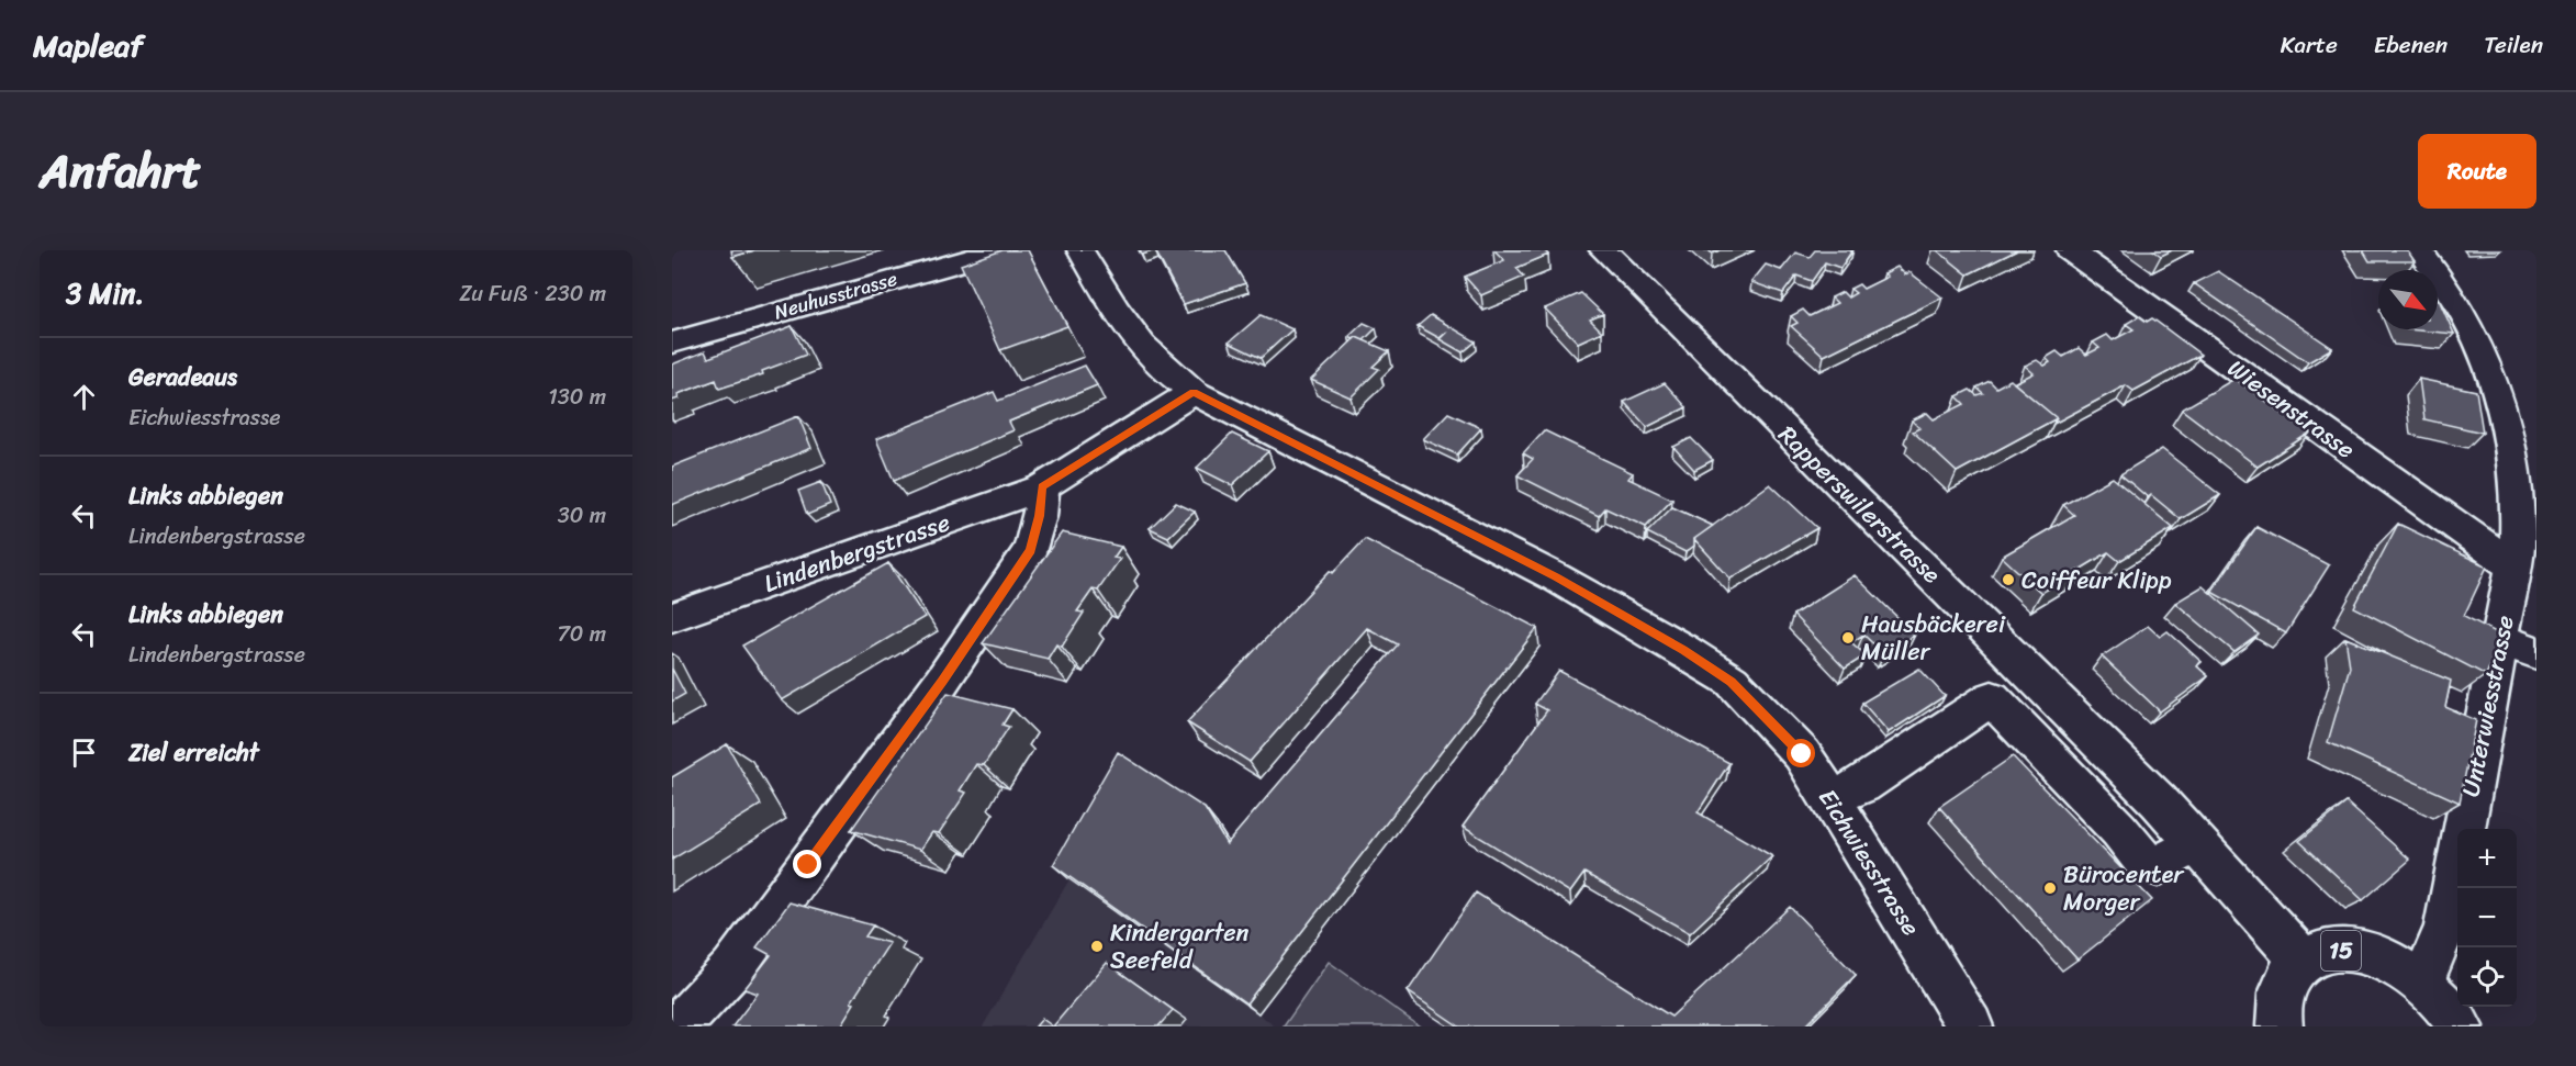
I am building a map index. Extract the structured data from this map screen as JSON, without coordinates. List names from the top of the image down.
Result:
{
  "streets": {
    "street": [
      "Neuhusstrasse",
      "Wiesenstrasse",
      "Rapperswilerstrasse",
      "Lindenbergstrasse",
      "Unterwiesstrasse",
      "Eichwiesstrasse",
      "15"
    ]
  },
  "crossings": [
    ["Wiesenstrasse", "Unterwiesstrasse"],
    ["Rapperswilerstrasse", "15"],
    ["Lindenbergstrasse", "Eichwiesstrasse"],
    ["Unterwiesstrasse", "15"]
  ],
  "places": [
    "Coiffeur Klipp",
    "Hausbäckerei Müller",
    "Bürocenter Morger",
    "Kindergarten Seefeld"
  ],
  "north": "bottom right",
  "page": {
    "header": "Mapleaf",
    "nav": ["Karte", "Ebenen", "Teilen"],
    "title": "Anfahrt",
    "buttons": "Route",
    "heading": ["3 Min.", "Zu Fuß · 230 m"],
    "list": [
      ["Geradeaus", "Eichwiesstrasse", "130 m"],
      ["Links abbiegen", "Lindenbergstrasse", "30 m"],
      ["Links abbiegen", "Lindenbergstrasse", "70 m"],
      "Ziel erreicht"
    ],
    "map_buttons": ["+", "−"]
  }
}
